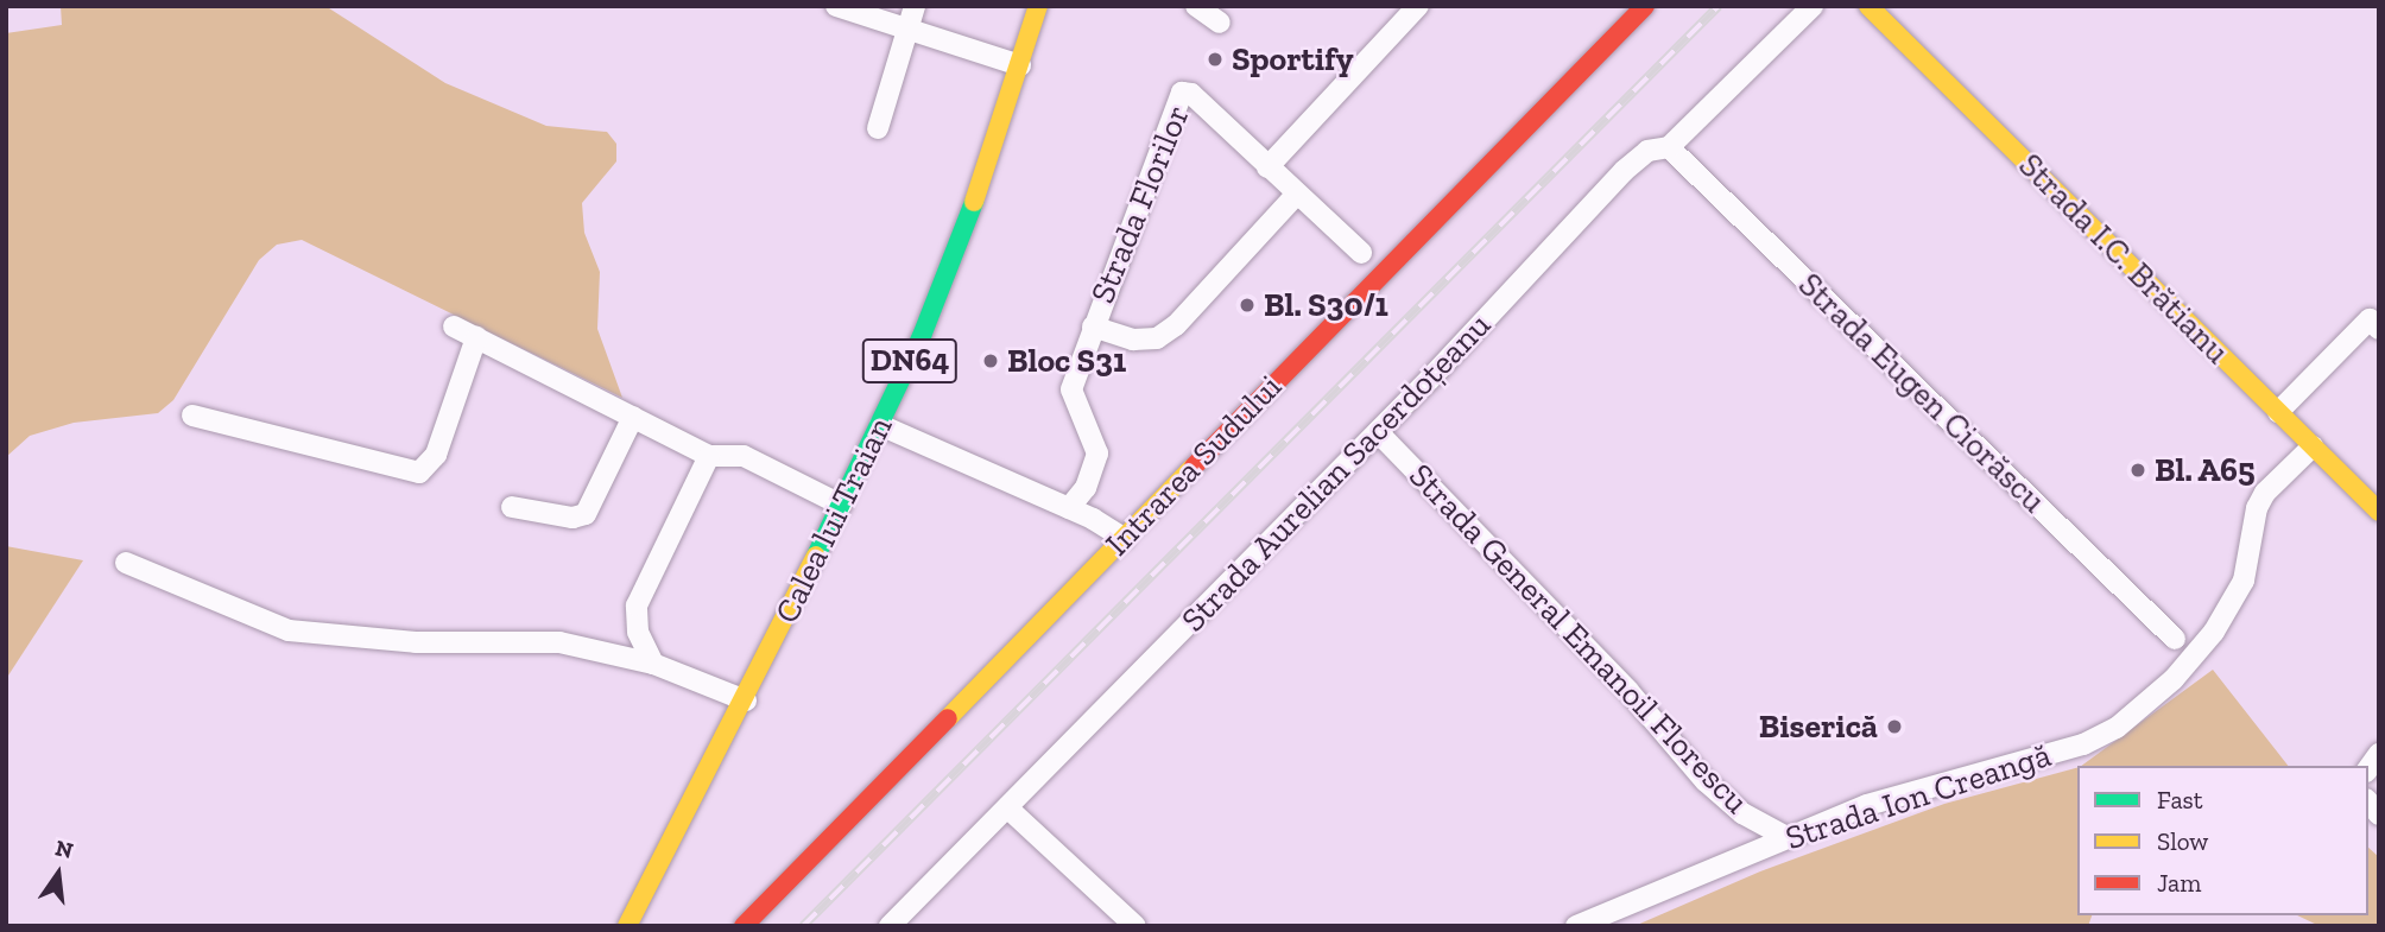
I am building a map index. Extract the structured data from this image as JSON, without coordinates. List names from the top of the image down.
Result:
{
  "streets": {
    "street": [
      "Strada Florilor",
      "Strada I.C. Brătianu",
      "DN64",
      "Strada Eugen Ciorăscu",
      "Intrarea Sudului",
      "Strada Aurelian Sacerdoțeanu",
      "Calea lui Traian",
      "Strada General Emanoil Florescu",
      "Strada Ion Creangă"
    ]
  },
  "crossings": [
    ["Strada I.C. Brătianu", "Strada Ion Creangă"],
    ["Strada Eugen Ciorăscu", "Strada Aurelian Sacerdoțeanu"],
    ["Strada Aurelian Sacerdoțeanu", "Strada General Emanoil Florescu"],
    ["Strada General Emanoil Florescu", "Strada Ion Creangă"]
  ],
  "places": [
    "Sportify",
    "Bl. S30/1",
    "Bloc S31",
    "Bl. A65",
    "Biserică"
  ],
  "legend": ["Fast", "Slow", "Jam"],
  "north": "top"
}
